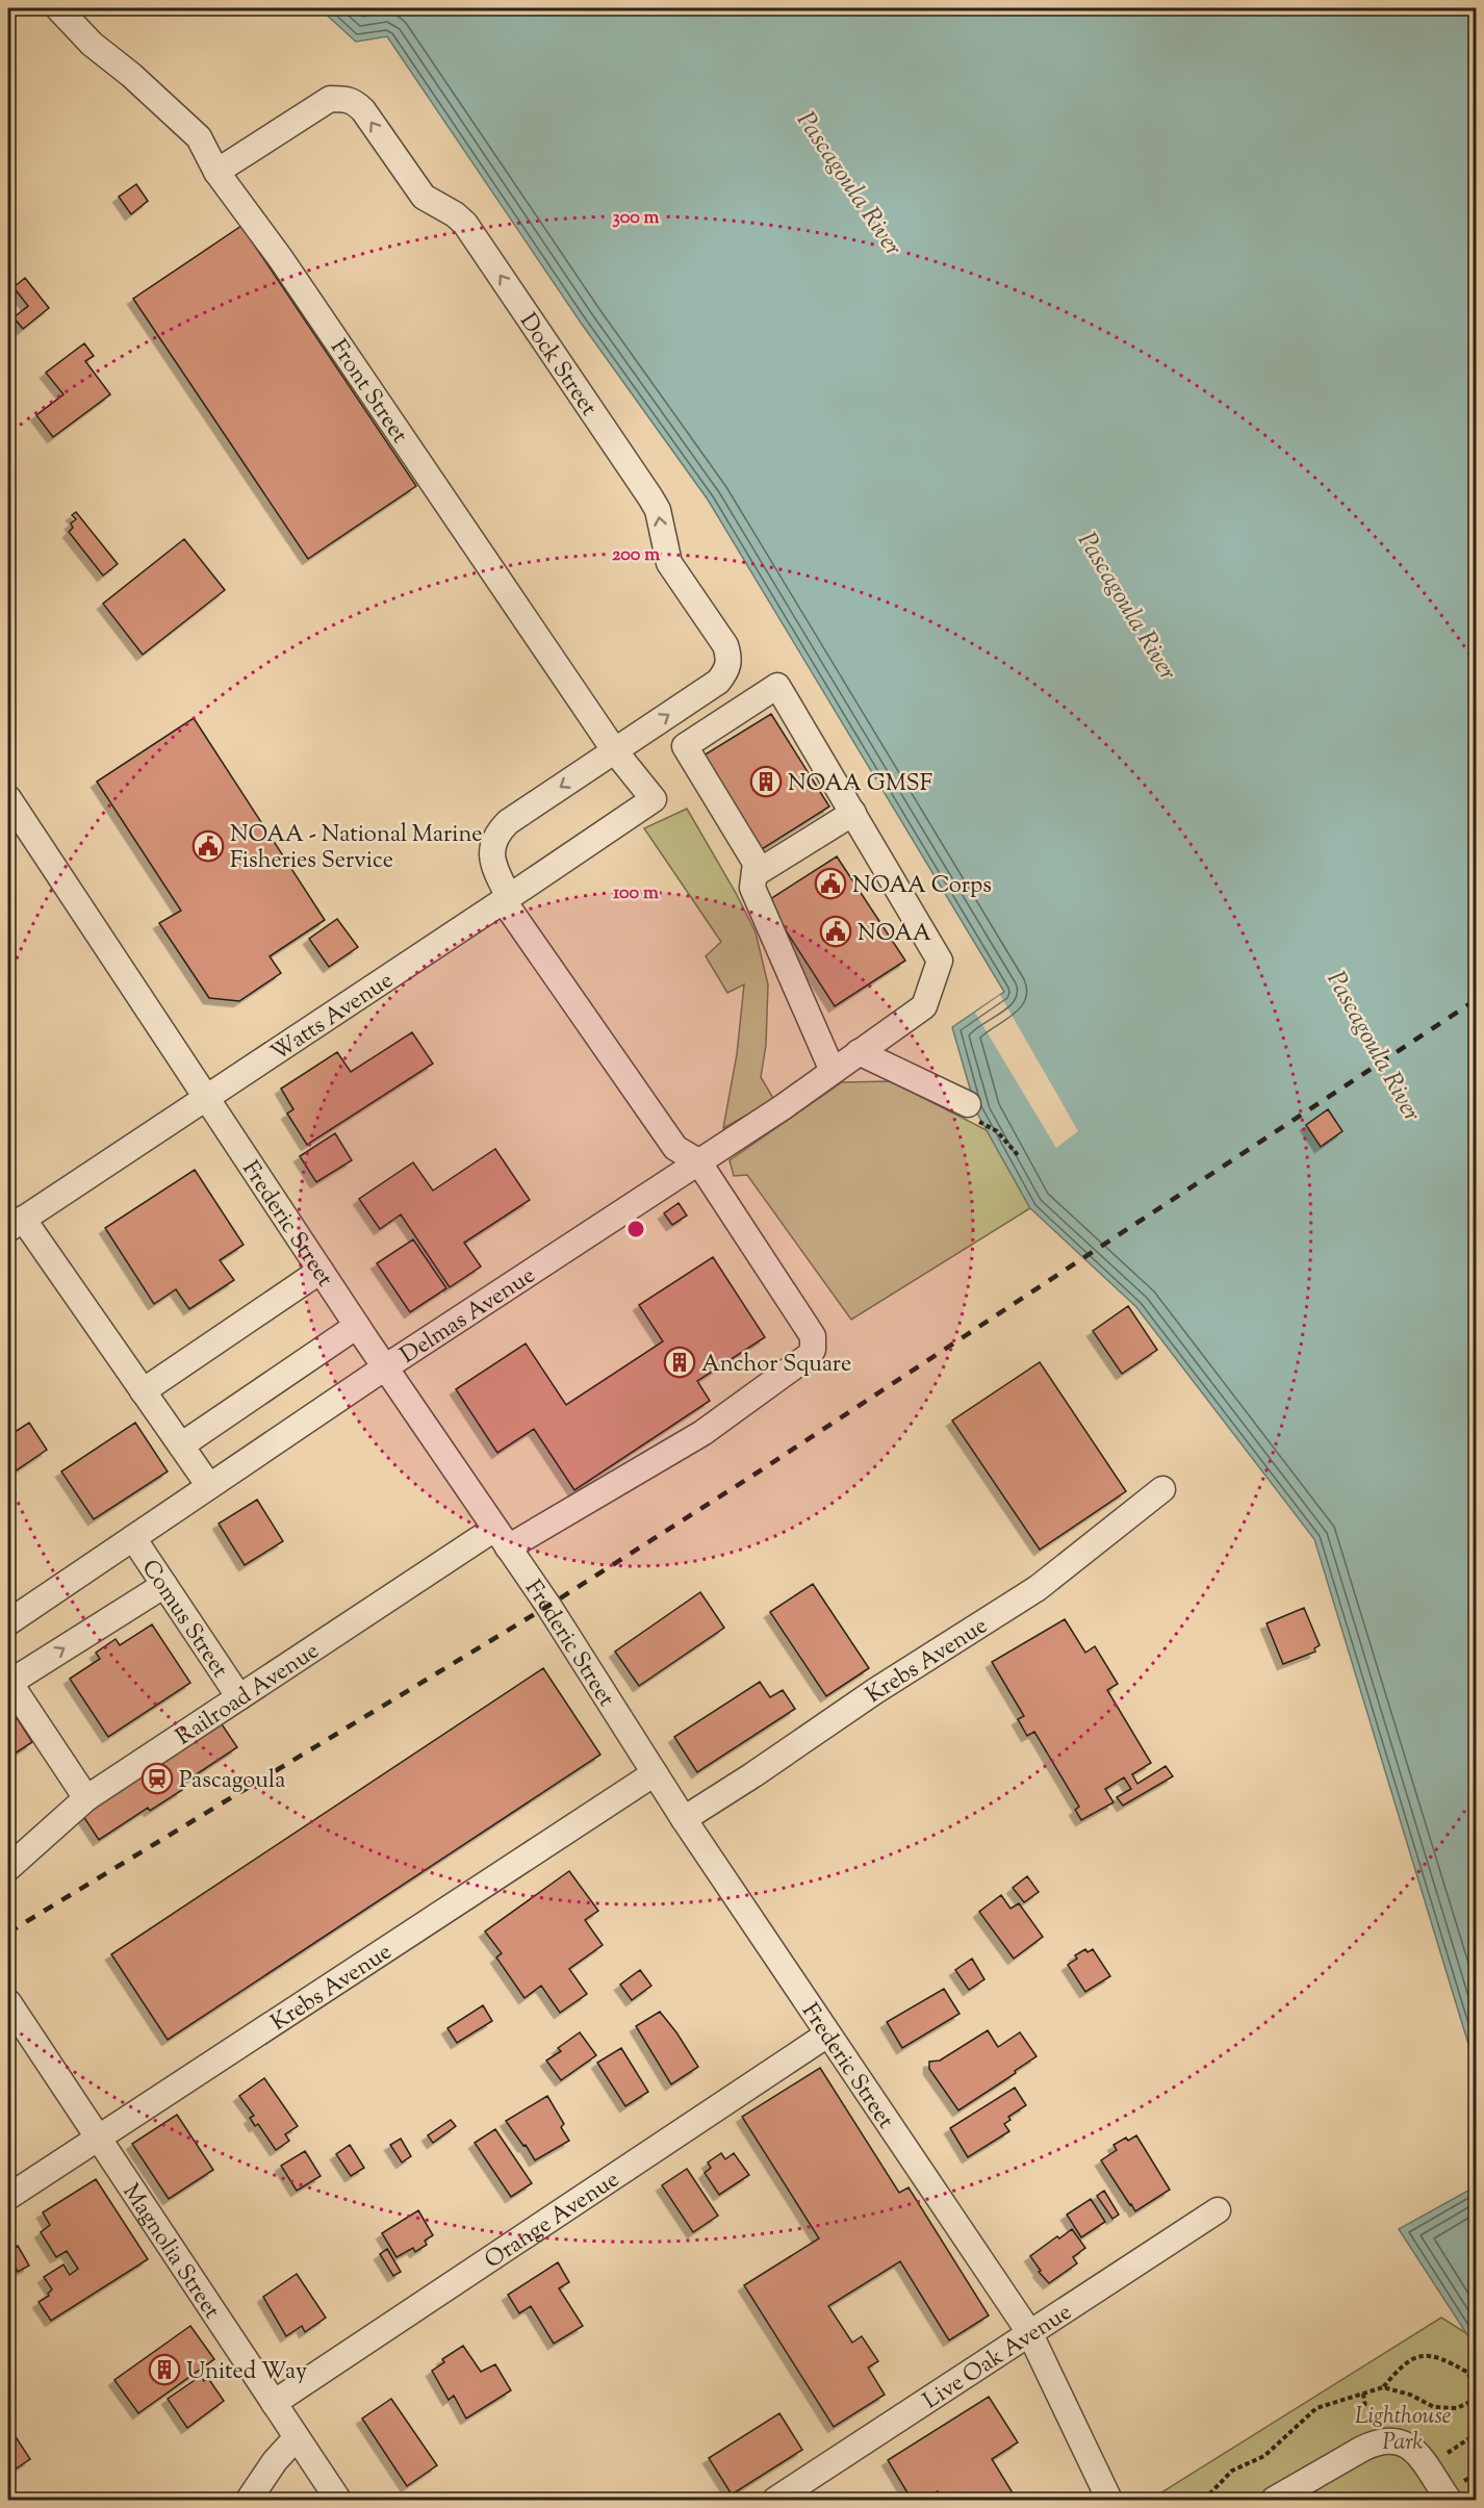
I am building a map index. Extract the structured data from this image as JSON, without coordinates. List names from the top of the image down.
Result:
{
  "streets": {
    "street": [
      "Dock Street",
      "Front Street",
      "Watts Avenue",
      "Frederic Street",
      "Delmas Avenue",
      "Comus Street",
      "Krebs Avenue",
      "Railroad Avenue",
      "Orange Avenue",
      "Magnolia Street",
      "Live Oak Avenue"
    ]
  },
  "crossings": [
    ["Dock Street", "Front Street"],
    ["Front Street", "Watts Avenue"],
    ["Watts Avenue", "Frederic Street"],
    ["Frederic Street", "Delmas Avenue"],
    ["Frederic Street", "Krebs Avenue"],
    ["Frederic Street", "Railroad Avenue"],
    ["Frederic Street", "Orange Avenue"],
    ["Frederic Street", "Live Oak Avenue"],
    ["Delmas Avenue", "Comus Street"],
    ["Delmas Avenue", "Railroad Avenue"],
    ["Comus Street", "Railroad Avenue"],
    ["Krebs Avenue", "Magnolia Street"],
    ["Orange Avenue", "Magnolia Street"]
  ],
  "water": ["Pascagoula River"],
  "parks": ["Lighthouse Park"],
  "places": {
    "building": ["NOAA GMSF", "Anchor Square", "United Way"],
    "public building": ["NOAA - National Marine Fisheries Service", "NOAA Corps", "NOAA"],
    "station": ["Pascagoula"]
  },
  "rings": ["300 m", "200 m", "100 m"]
}
